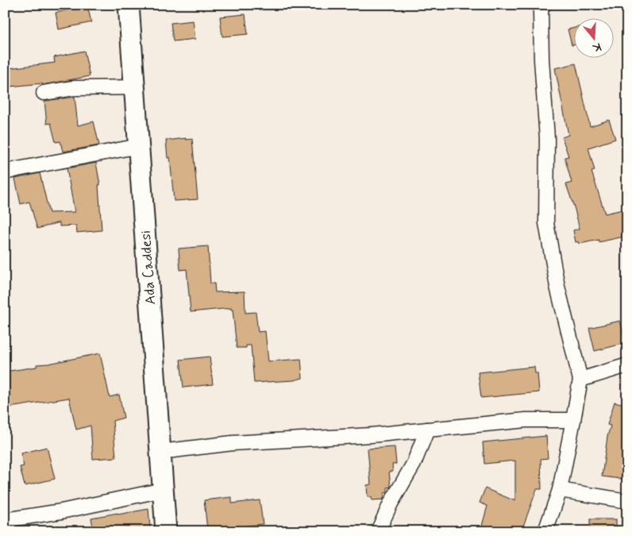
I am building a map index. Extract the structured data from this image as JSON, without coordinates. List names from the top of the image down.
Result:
{
  "streets": {
    "main road": ["Ada Caddesi"]
  },
  "north": "bottom"
}
